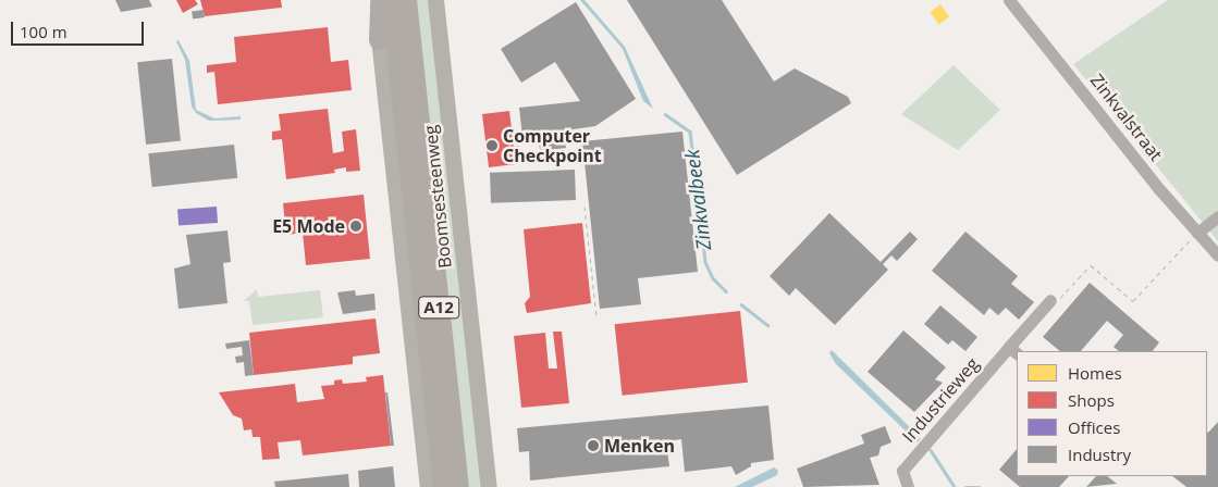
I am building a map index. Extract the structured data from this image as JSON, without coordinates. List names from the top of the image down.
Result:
{
  "streets": {
    "highway": ["A12"],
    "main road": ["Boomsesteenweg"],
    "street": ["Zinkvalstraat", "Industrieweg"]
  },
  "water": ["Zinkvalbeek"],
  "places": ["Computer Checkpoint", "E5 Mode", "Menken"],
  "legend": [
    "Homes",
    "Shops",
    "Offices",
    "Industry"
  ],
  "scale_bar": "100 m"
}
